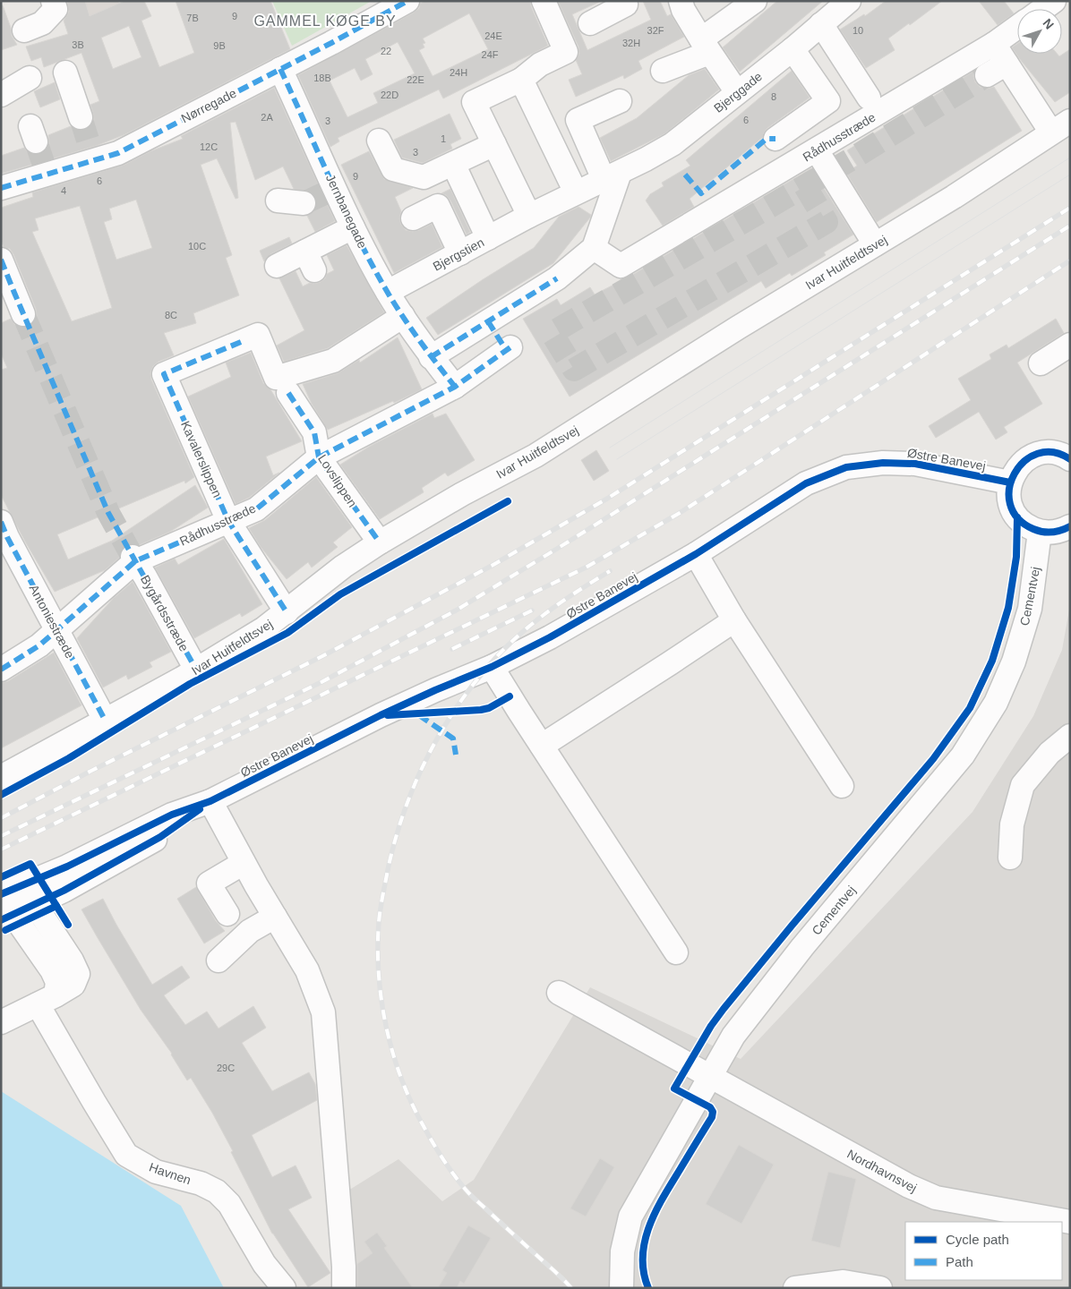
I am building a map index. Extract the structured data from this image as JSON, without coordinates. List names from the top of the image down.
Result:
{
  "streets": {
    "street": [
      "Bjerggade",
      "Nørregade",
      "Rådhusstræde",
      "Jernbanegade",
      "Bjergstien",
      "Ivar Huitfeldtsvej",
      "Kavalerslippen",
      "Østre Banevej",
      "Lovslippen",
      "Cementvej",
      "Bygårdsstræde",
      "Antoniestræde",
      "Nordhavnsvej",
      "Havnen"
    ]
  },
  "crossings": [
    ["Bjerggade", "Bjergstien"],
    ["Nørregade", "Jernbanegade"],
    ["Rådhusstræde", "Jernbanegade"],
    ["Rådhusstræde", "Kavalerslippen"],
    ["Rådhusstræde", "Lovslippen"],
    ["Rådhusstræde", "Bygårdsstræde"],
    ["Rådhusstræde", "Antoniestræde"],
    ["Jernbanegade", "Bjergstien"],
    ["Jernbanegade", "Kavalerslippen"],
    ["Ivar Huitfeldtsvej", "Kavalerslippen"],
    ["Ivar Huitfeldtsvej", "Lovslippen"],
    ["Ivar Huitfeldtsvej", "Bygårdsstræde"],
    ["Ivar Huitfeldtsvej", "Antoniestræde"],
    ["Cementvej", "Nordhavnsvej"]
  ],
  "districts": ["GAMMEL KØGE BY"],
  "house_numbers": [
    "9",
    "7B",
    "32F",
    "10",
    "24E",
    "32H",
    "3B",
    "9B",
    "22",
    "24F",
    "24H",
    "18B",
    "22E",
    "22D",
    "8",
    "2A",
    "6",
    "3",
    "1",
    "12C",
    "3",
    "9",
    "6",
    "4",
    "10C",
    "8C",
    "29C"
  ],
  "legend": ["Cycle path", "Path"],
  "north": "top right"
}
